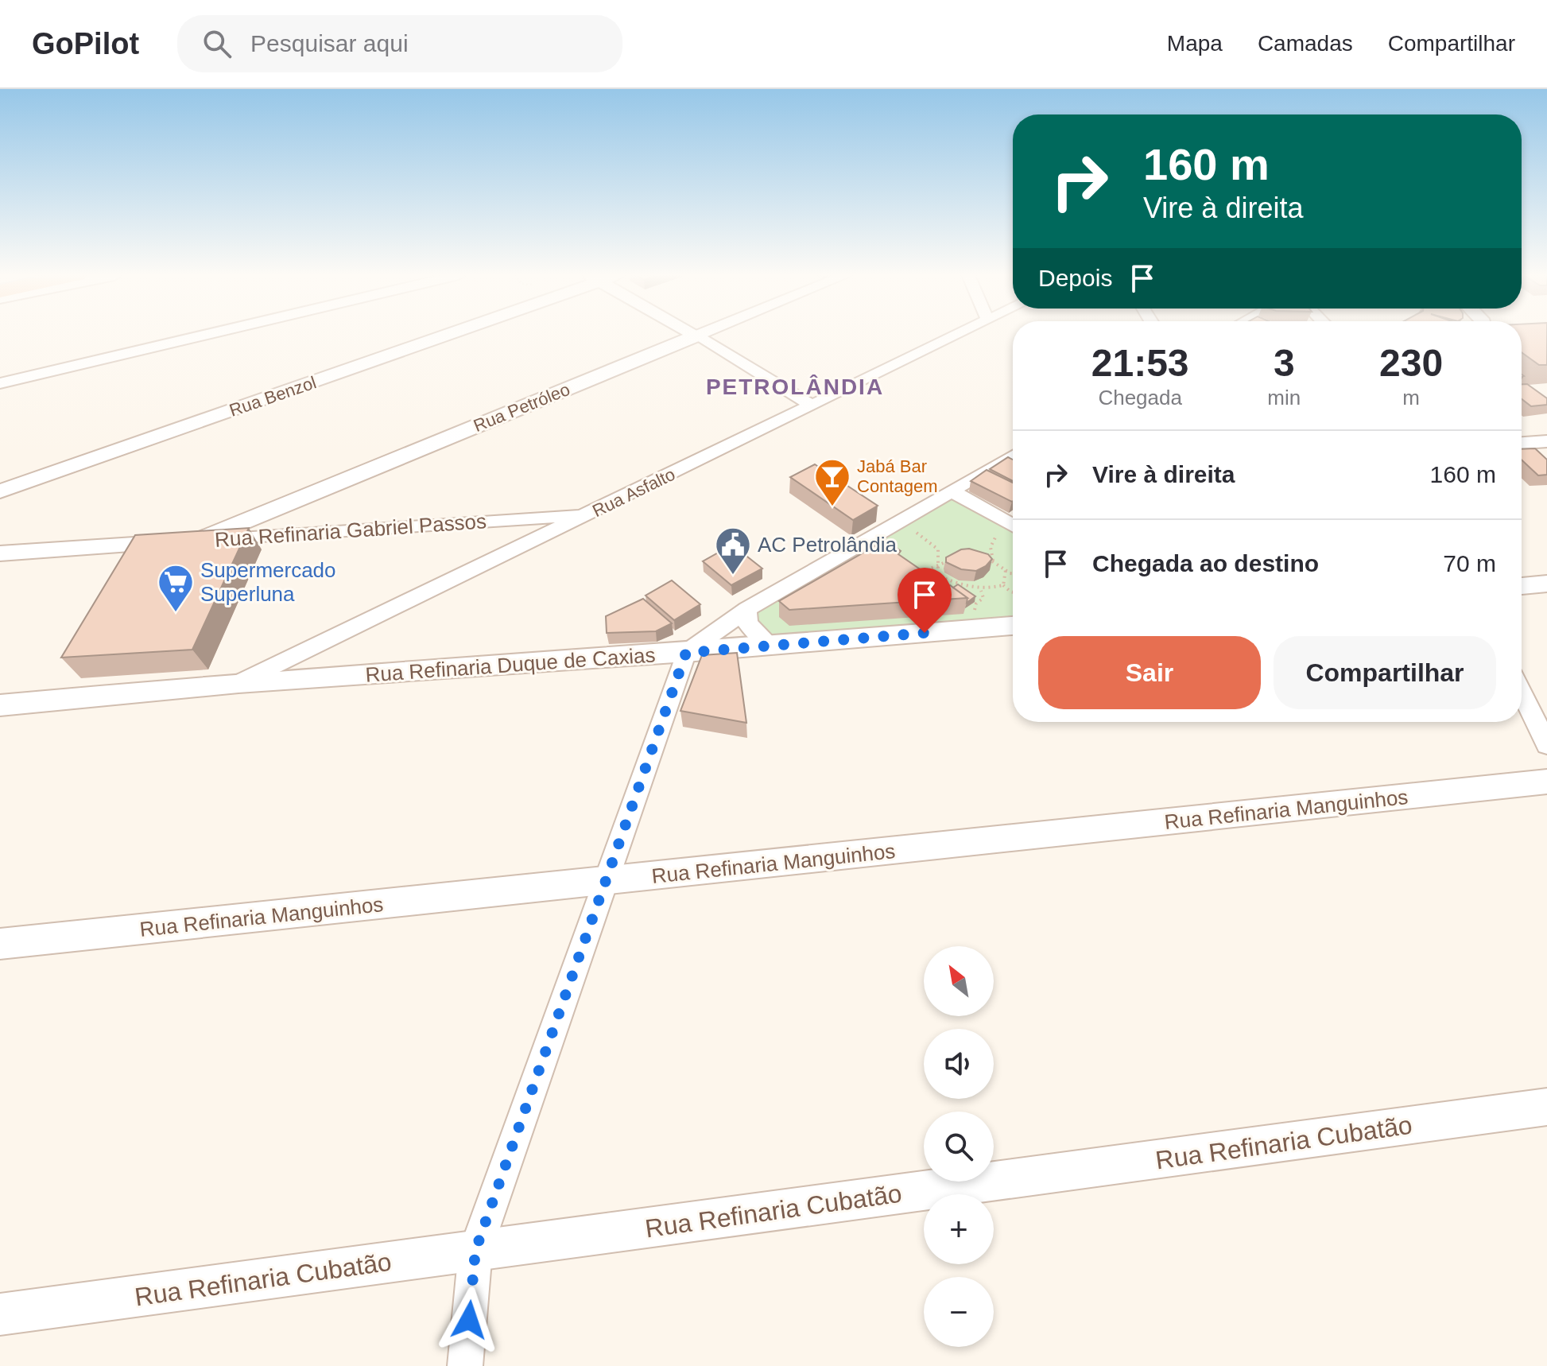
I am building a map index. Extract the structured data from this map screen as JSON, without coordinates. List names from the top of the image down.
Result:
{
  "streets": {
    "street": [
      "Rua Benzol",
      "Rua Petróleo",
      "Rua Asfalto",
      "Rua Refinaria Gabriel Passos",
      "Rua Refinaria Duque de Caxias",
      "Rua Refinaria Manguinhos",
      "Rua Refinaria Cubatão"
    ]
  },
  "crossings": [
    ["Rua Petróleo", "Rua Refinaria Gabriel Passos"],
    ["Rua Asfalto", "Rua Refinaria Gabriel Passos"],
    ["Rua Asfalto", "Rua Refinaria Duque de Caxias"]
  ],
  "districts": ["PETROLÂNDIA"],
  "places": {
    "bar": ["Jabá Bar Contagem"],
    "public building": ["AC Petrolândia"],
    "supermarket": ["Supermercado Superluna"]
  },
  "north": "top left",
  "page": {
    "header": "GoPilot",
    "search": "Pesquisar aqui",
    "nav": ["Mapa", "Camadas", "Compartilhar"],
    "turn": ["160 m", "Vire à direita"],
    "then": "Depois",
    "eta": [
      "21:53",
      "Chegada",
      "3",
      "min",
      "230",
      "m"
    ],
    "list": [
      {
        "name": "Vire à direita",
        "value": "160 m"
      },
      {
        "name": "Chegada ao destino",
        "value": "70 m"
      }
    ],
    "buttons": ["Sair", "Compartilhar"],
    "map_buttons": ["+", "−"]
  }
}
